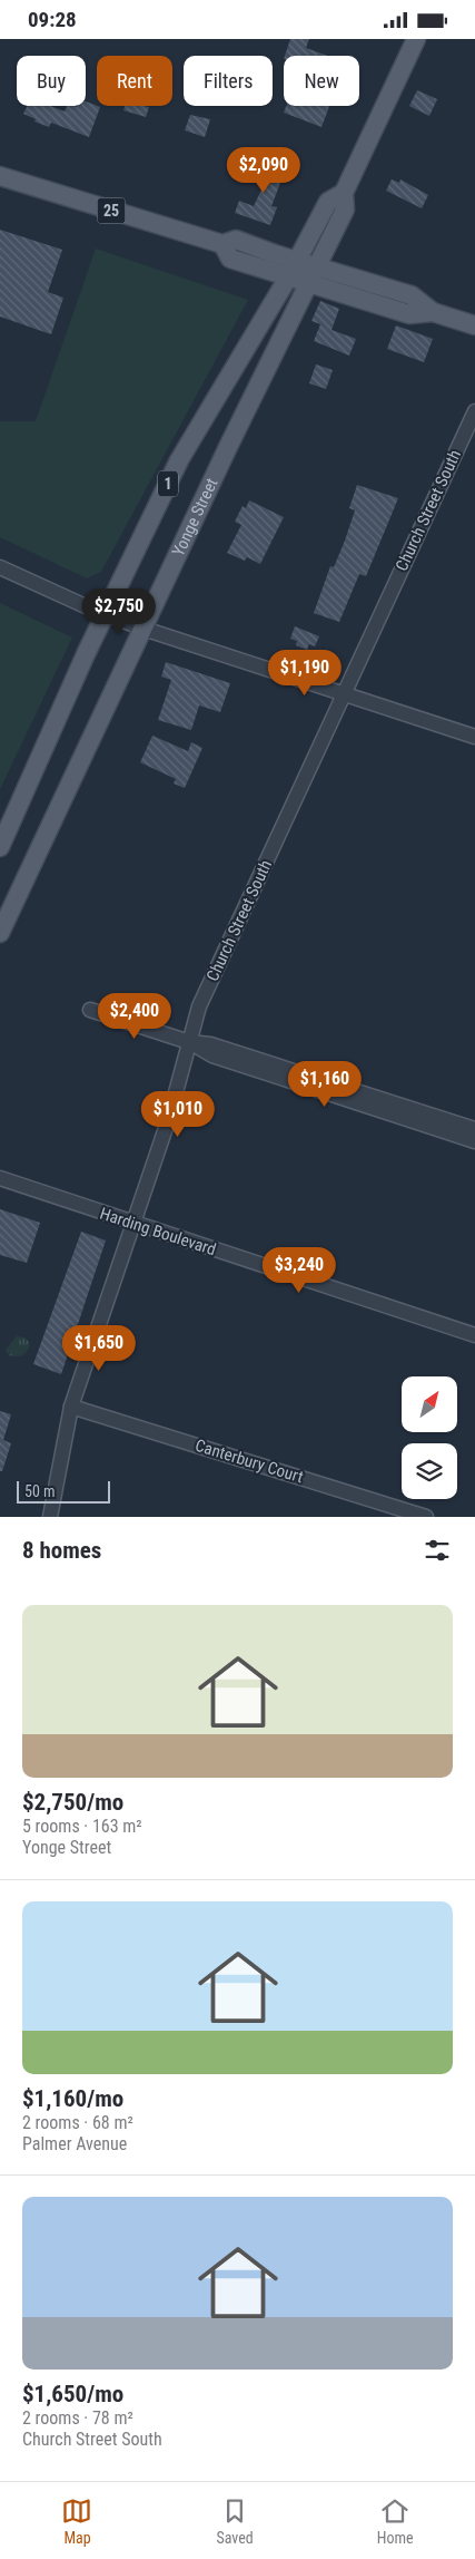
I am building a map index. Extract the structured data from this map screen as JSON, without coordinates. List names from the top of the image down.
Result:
{
  "streets": {
    "main road": ["25", "1", "Yonge Street"],
    "street": ["Church Street South", "Harding Boulevard", "Canterbury Court"]
  },
  "crossings": [
    ["25", "Yonge Street"],
    ["Church Street South", "Harding Boulevard"],
    ["Church Street South", "Canterbury Court"]
  ],
  "scale_bar": "50 m",
  "north": "top right",
  "page": {
    "status": "09:28",
    "chip": [
      "Buy",
      "Rent",
      "Filters",
      "New"
    ],
    "price": [
      "$2,090",
      "$2,750",
      "$1,190",
      "$2,400",
      "$1,160",
      "$1,010",
      "$3,240",
      "$1,650"
    ],
    "scale": "50 m",
    "heading": "8 homes",
    "list": [
      {
        "name": "$2,750/mo",
        "note": "5 rooms · 163 m² · Yonge Street"
      },
      {
        "name": "$1,160/mo",
        "note": "2 rooms · 68 m² · Palmer Avenue"
      },
      {
        "name": "$1,650/mo",
        "note": "2 rooms · 78 m² · Church Street South"
      }
    ],
    "tabs": ["Map", "Saved", "Home"]
  }
}
